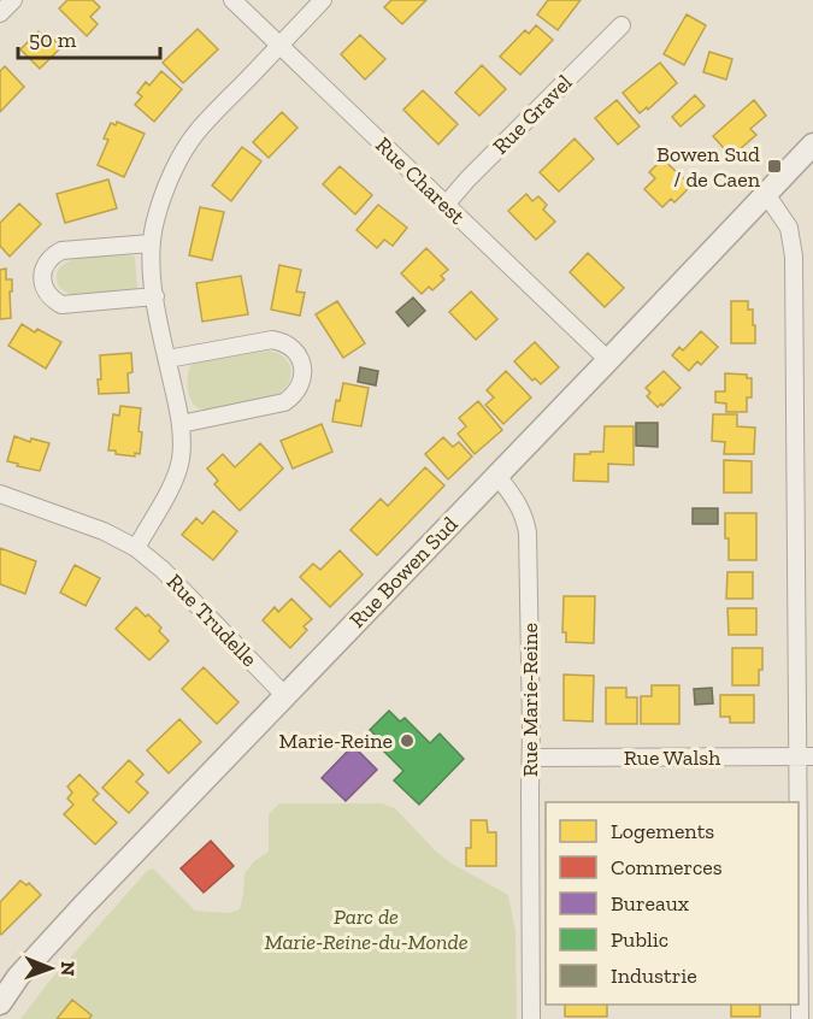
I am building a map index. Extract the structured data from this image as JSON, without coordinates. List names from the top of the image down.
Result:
{
  "streets": {
    "street": [
      "Rue Gravel",
      "Rue Charest",
      "Rue Bowen Sud",
      "Rue Trudelle",
      "Rue Marie-Reine",
      "Rue Walsh"
    ]
  },
  "crossings": [
    ["Rue Gravel", "Rue Charest"],
    ["Rue Charest", "Rue Bowen Sud"],
    ["Rue Bowen Sud", "Rue Trudelle"],
    ["Rue Bowen Sud", "Rue Marie-Reine"],
    ["Rue Marie-Reine", "Rue Walsh"]
  ],
  "parks": ["Parc de Marie-Reine-du-Monde"],
  "places": {
    "transit": ["Bowen Sud / de Caen"],
    "other": ["Marie-Reine"]
  },
  "legend": [
    "Logements",
    "Commerces",
    "Bureaux",
    "Public",
    "Industrie"
  ],
  "scale_bar": "50 m",
  "north": "right"
}
